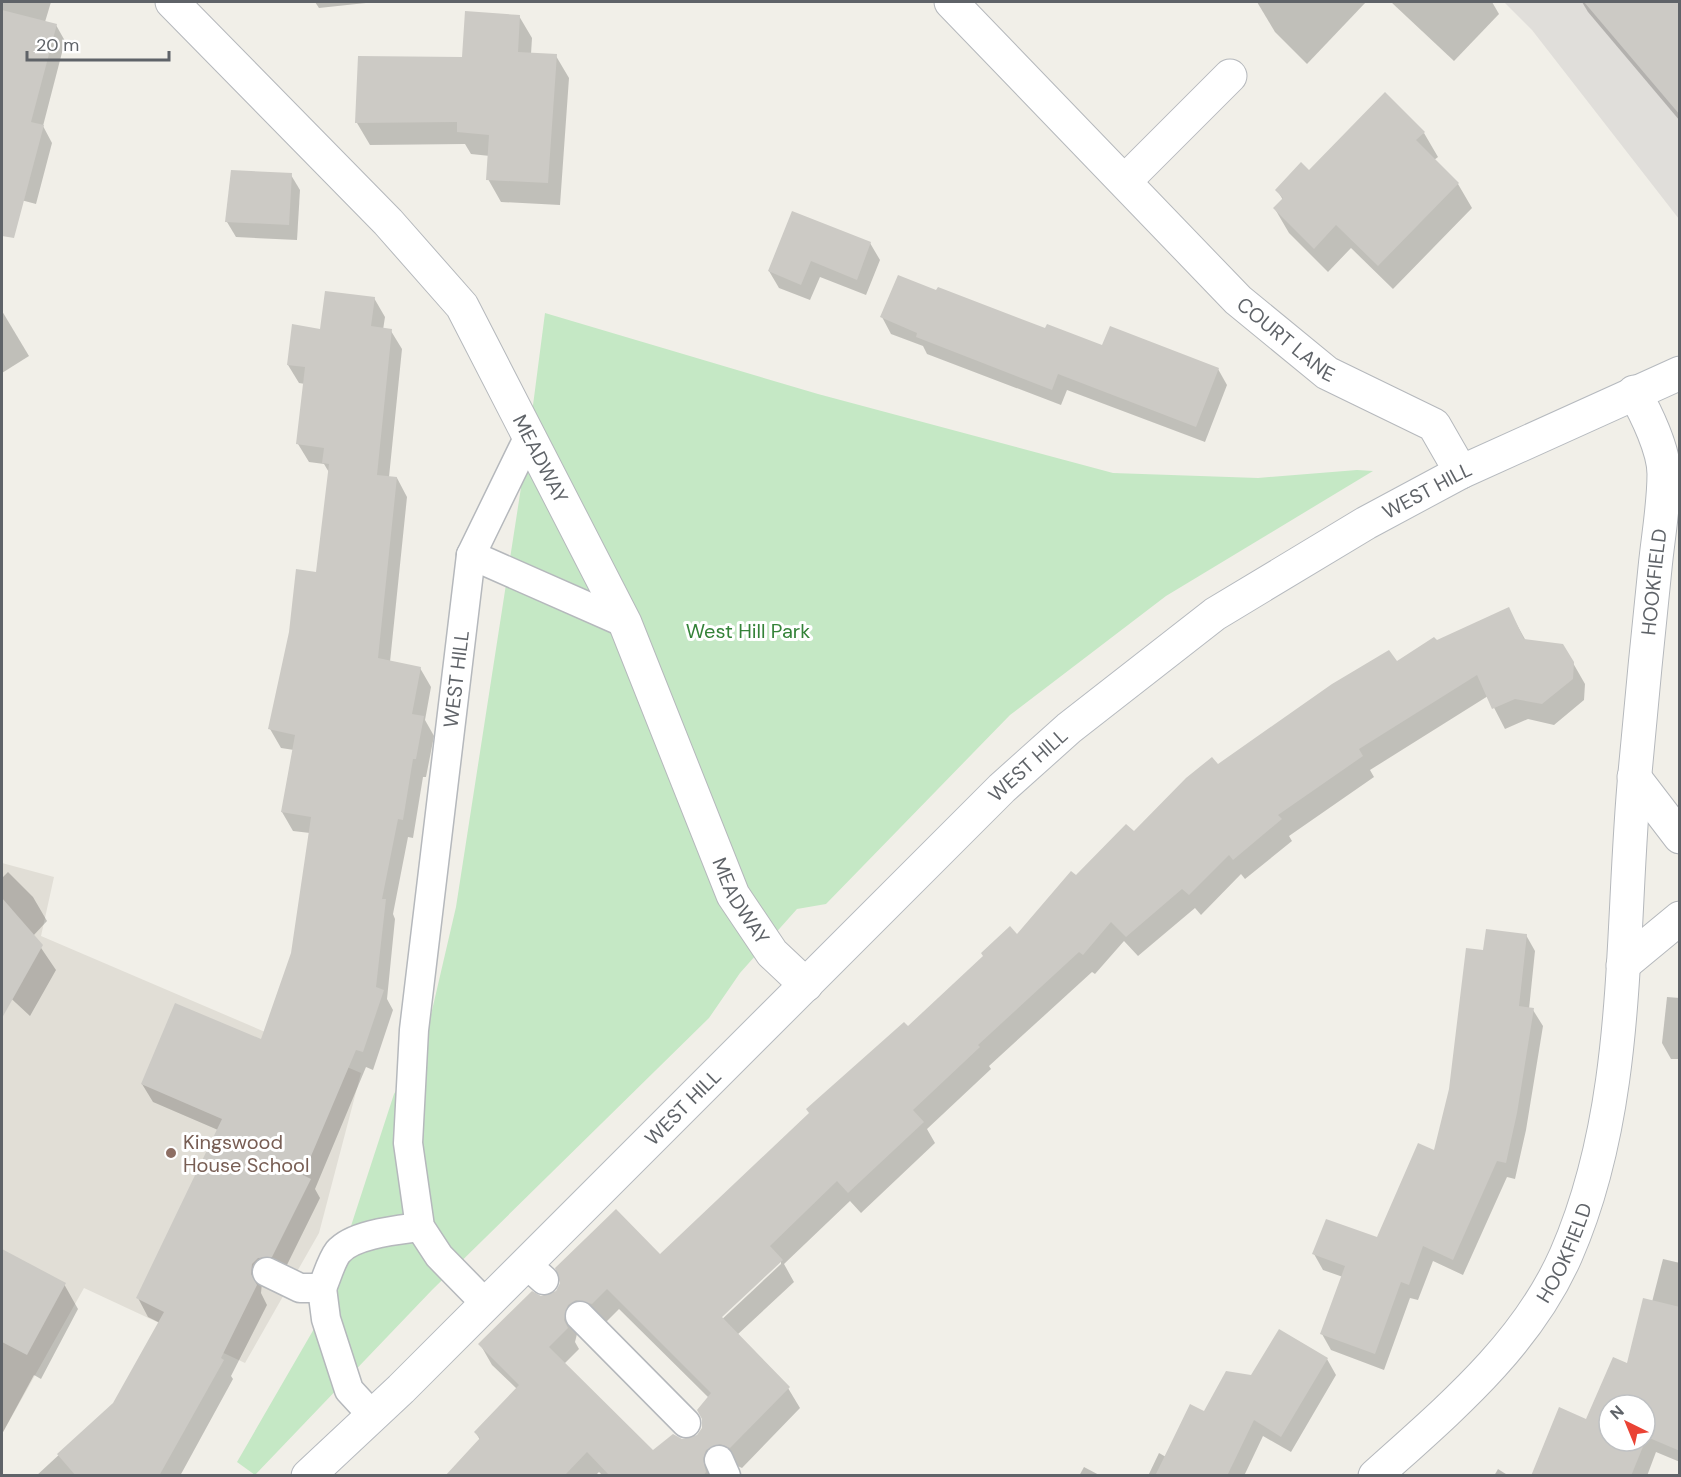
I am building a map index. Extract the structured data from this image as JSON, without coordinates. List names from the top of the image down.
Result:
{
  "streets": {
    "street": [
      "COURT LANE",
      "MEADWAY",
      "WEST HILL",
      "HOOKFIELD"
    ]
  },
  "crossings": [
    ["COURT LANE", "WEST HILL"],
    ["MEADWAY", "WEST HILL"],
    ["WEST HILL", "HOOKFIELD"]
  ],
  "parks": ["West Hill Park"],
  "places": ["Kingswood House School"],
  "scale_bar": "20 m",
  "north": "top left"
}
